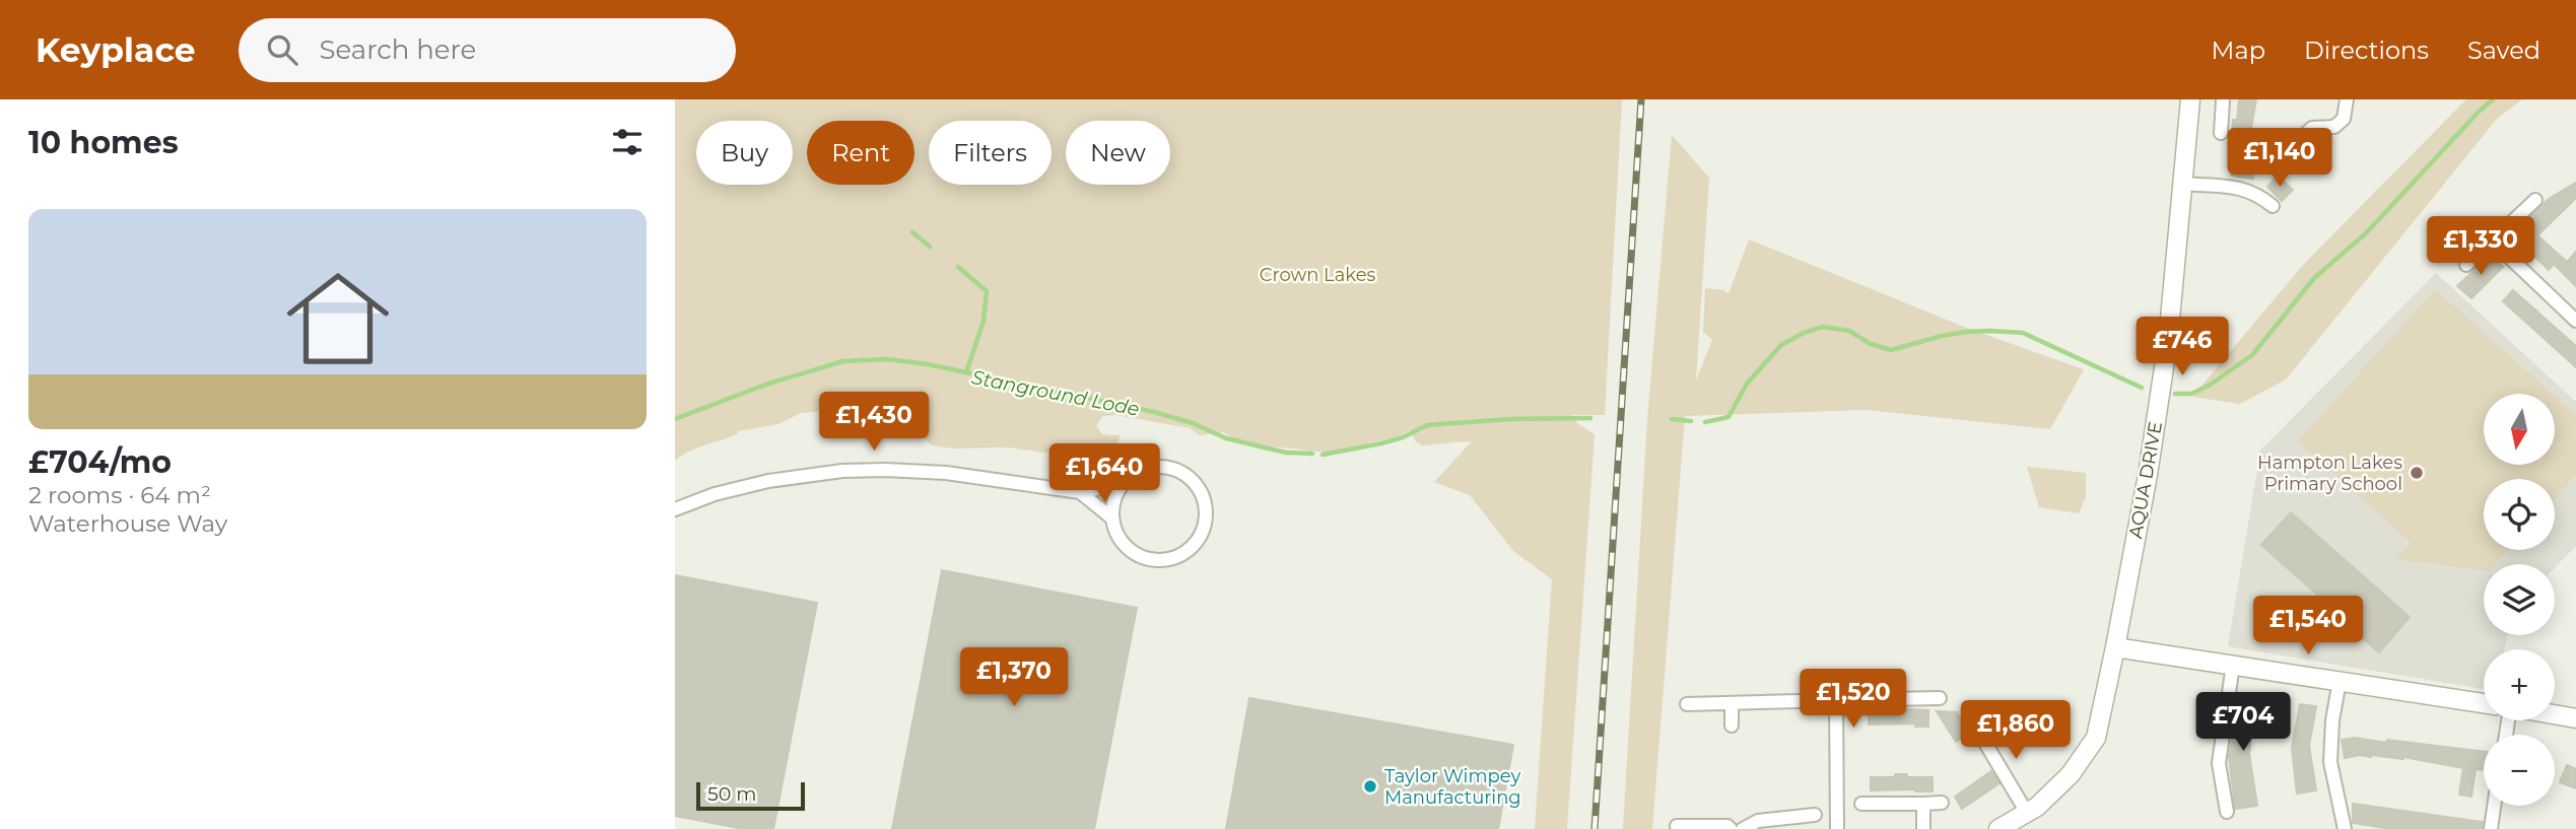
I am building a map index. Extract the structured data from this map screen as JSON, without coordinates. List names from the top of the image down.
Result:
{
  "streets": {
    "street": ["AQUA DRIVE"]
  },
  "water": ["Stanground Lode"],
  "parks": ["Crown Lakes"],
  "places": ["Hampton Lakes Primary School", "Taylor Wimpey Manufacturing"],
  "scale_bar": "50 m",
  "north": "bottom",
  "page": {
    "header": "Keyplace",
    "search": "Search here",
    "nav": ["Map", "Directions", "Saved"],
    "heading": "10 homes",
    "chip": [
      "Buy",
      "Rent",
      "Filters",
      "New"
    ],
    "price": [
      "£1,140",
      "£1,330",
      "£746",
      "£1,430",
      "£1,640",
      "£1,540",
      "£1,370",
      "£1,520",
      "£704",
      "£1,860"
    ],
    "list": [
      {
        "name": "£704/mo",
        "note": "2 rooms · 64 m² · Waterhouse Way"
      }
    ],
    "map_buttons": ["+", "−"],
    "scale": "50 m"
  }
}
